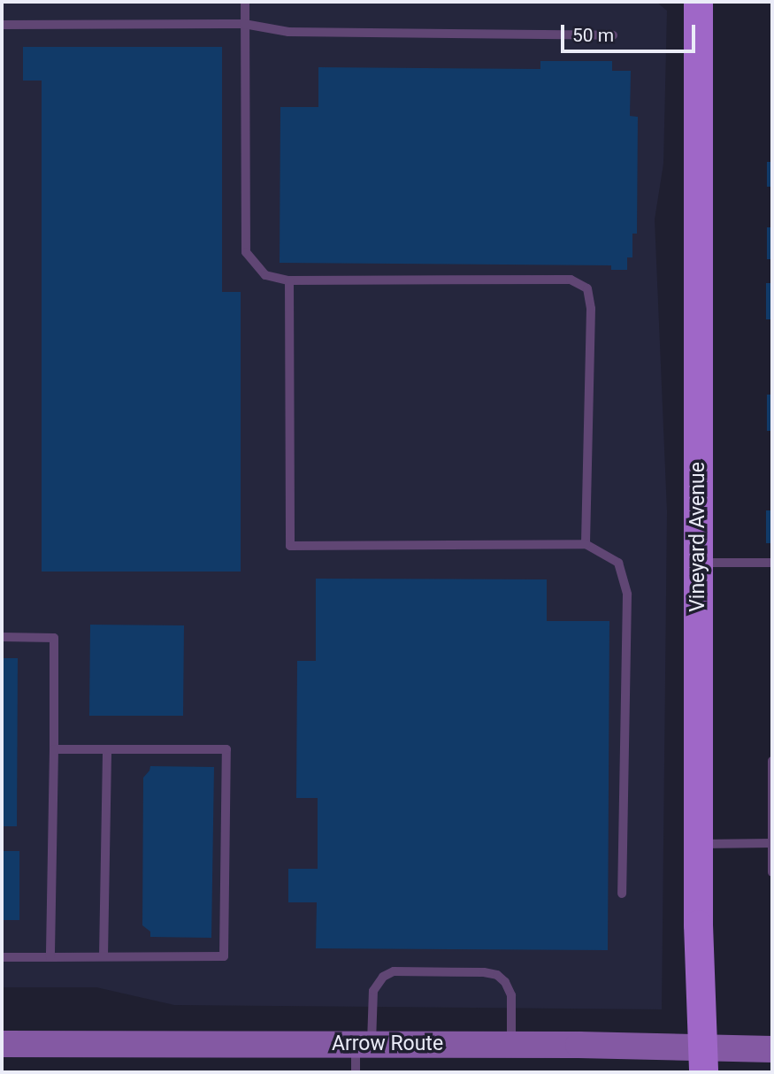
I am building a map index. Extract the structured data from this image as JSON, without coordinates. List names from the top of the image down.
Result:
{
  "streets": {
    "main road": ["Vineyard Avenue", "Arrow Route"]
  },
  "crossings": [
    ["Vineyard Avenue", "Arrow Route"]
  ],
  "scale_bar": "50 m"
}
